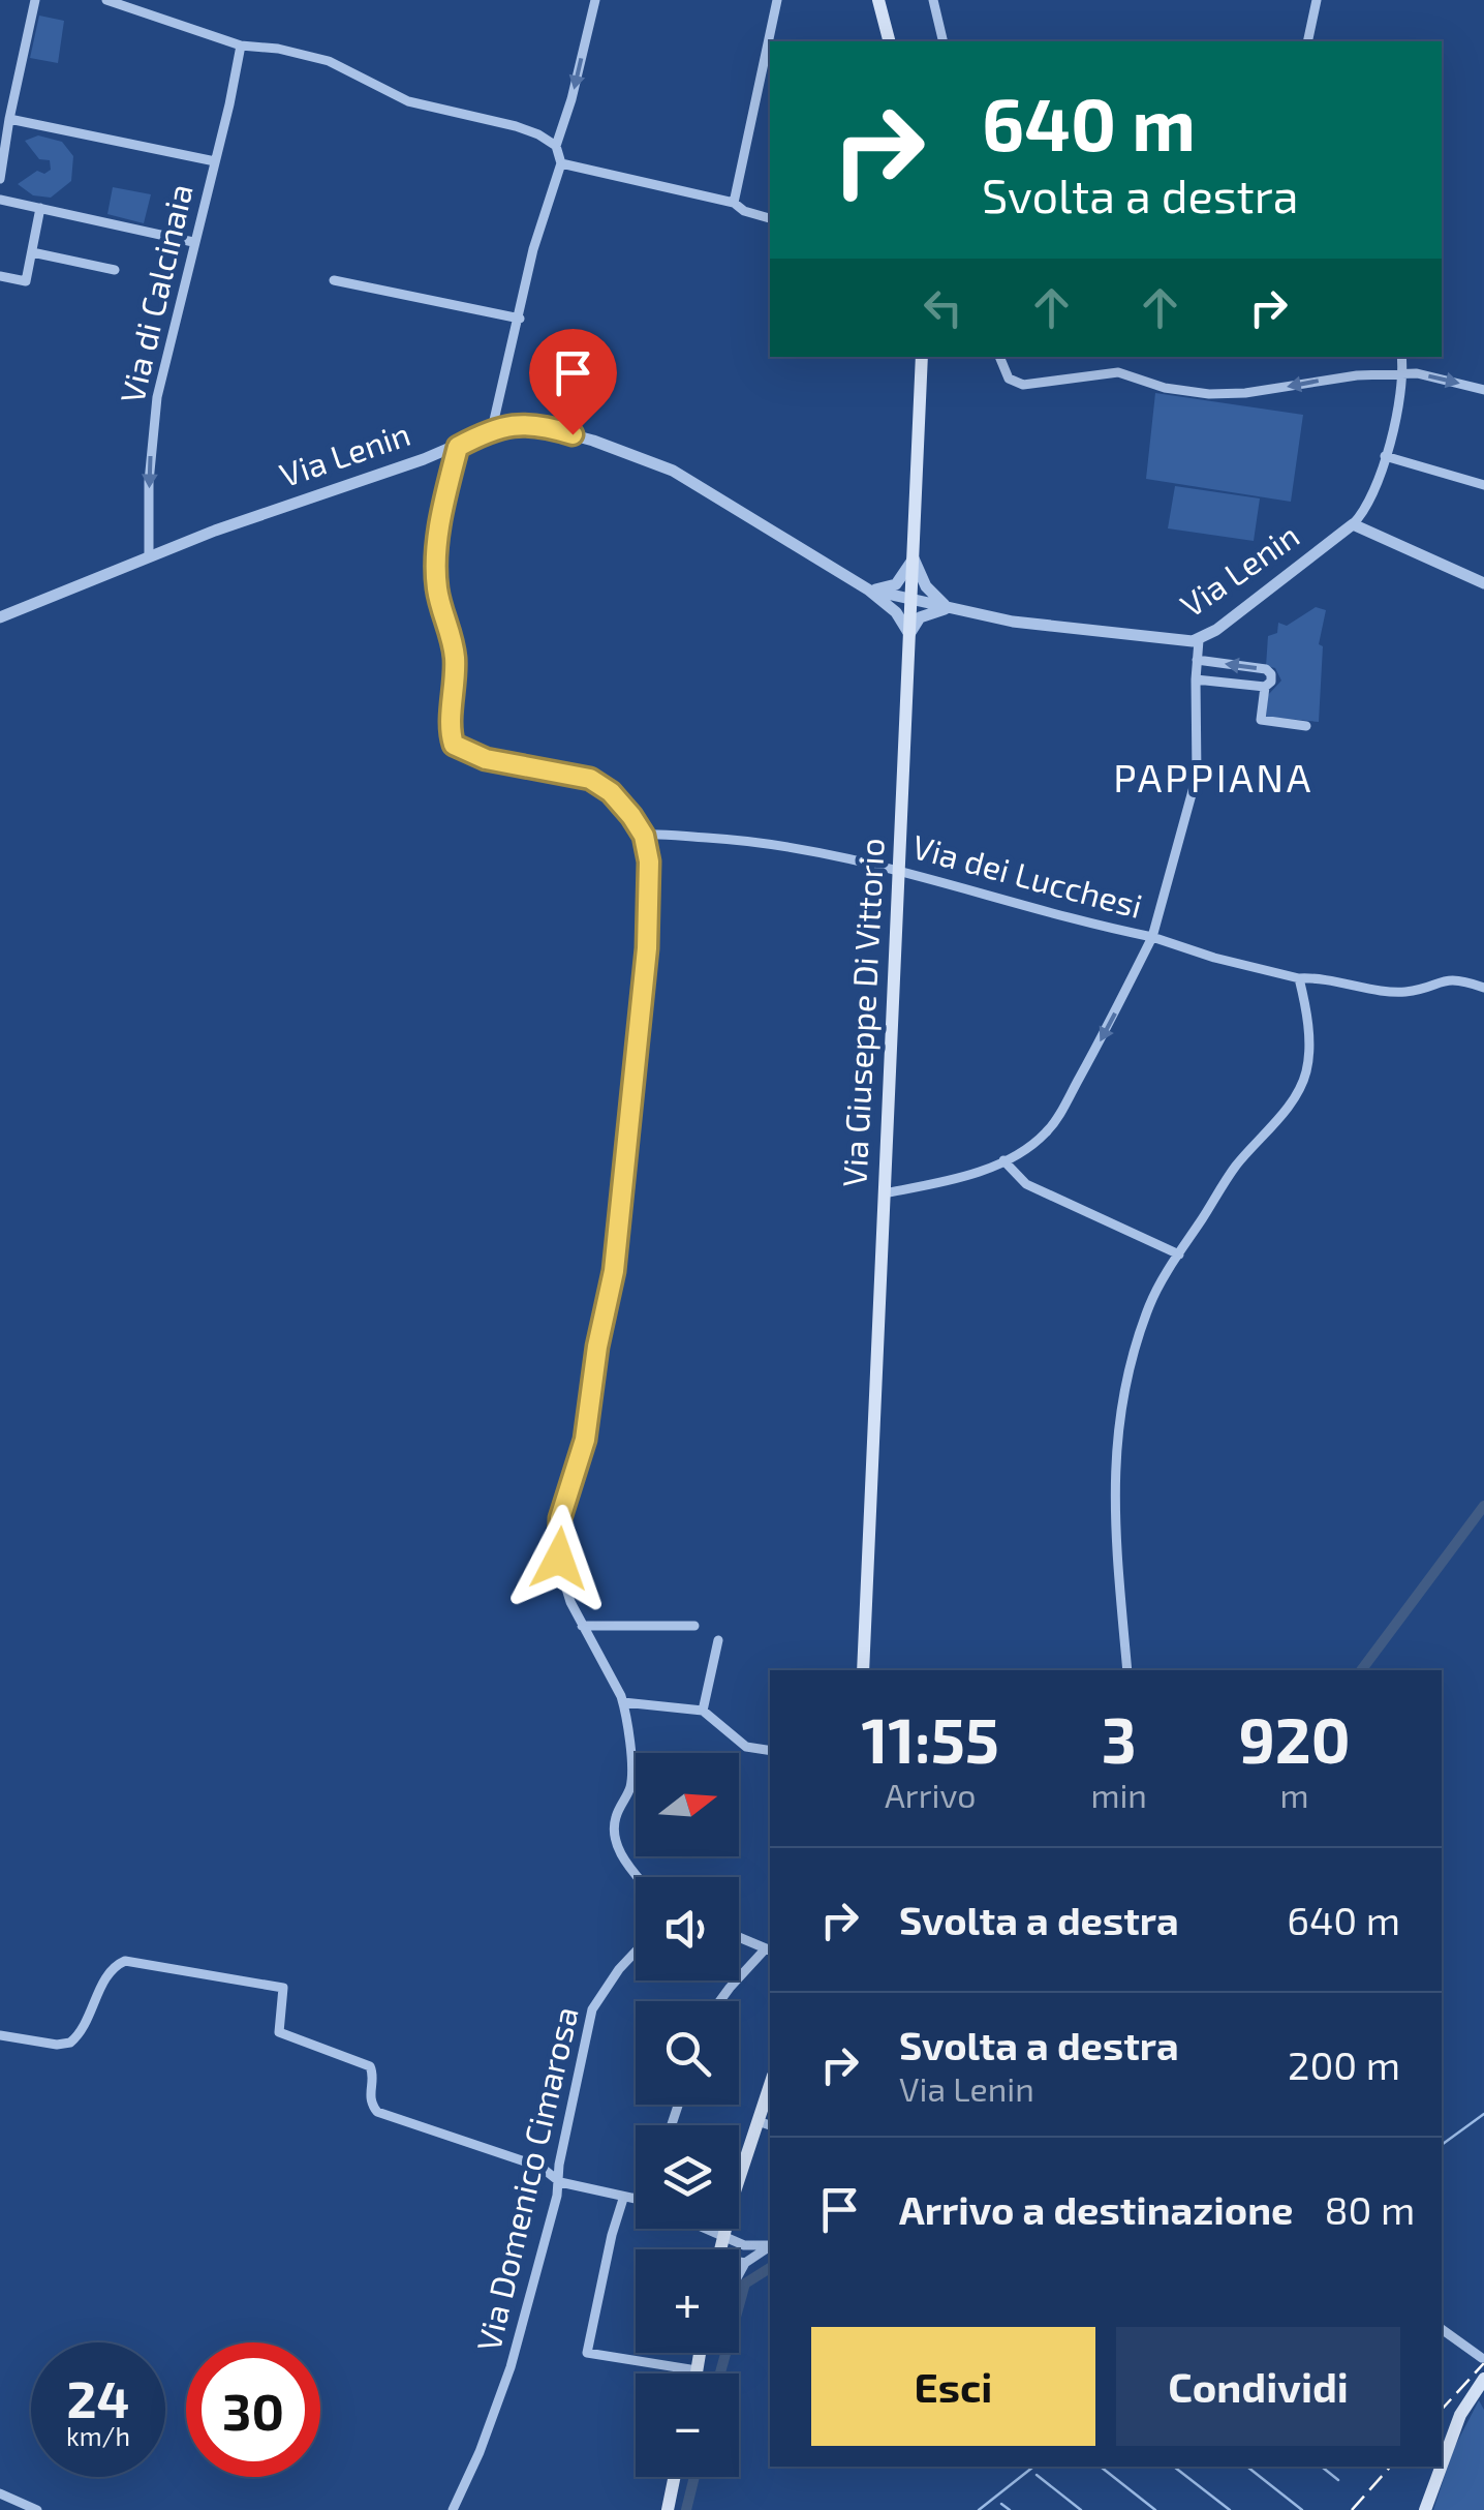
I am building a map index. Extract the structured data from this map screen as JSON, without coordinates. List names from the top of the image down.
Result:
{
  "streets": {
    "main road": ["Via Giuseppe Di Vittorio"],
    "street": [
      "Via di Calcinaia",
      "Via Lenin",
      "Via dei Lucchesi",
      "Via Domenico Cimarosa"
    ]
  },
  "crossings": [
    ["Via di Calcinaia", "Via Lenin"],
    ["Via Lenin", "Via Giuseppe Di Vittorio"],
    ["Via dei Lucchesi", "Via Giuseppe Di Vittorio"]
  ],
  "one_way": ["Via di Calcinaia"],
  "districts": ["PAPPIANA"],
  "north": "right",
  "page": {
    "turn": ["640 m", "Svolta a destra"],
    "eta": [
      "11:55",
      "Arrivo",
      "3",
      "min",
      "920",
      "m"
    ],
    "map_buttons": ["+", "−"],
    "list": [
      {
        "name": "Svolta a destra",
        "value": "640 m"
      },
      {
        "name": "Svolta a destra",
        "note": "Via Lenin",
        "value": "200 m"
      },
      {
        "name": "Arrivo a destinazione",
        "value": "80 m"
      }
    ],
    "buttons": ["Esci", "Condividi"],
    "speed": "24 km/h",
    "limit": "30"
  }
}
